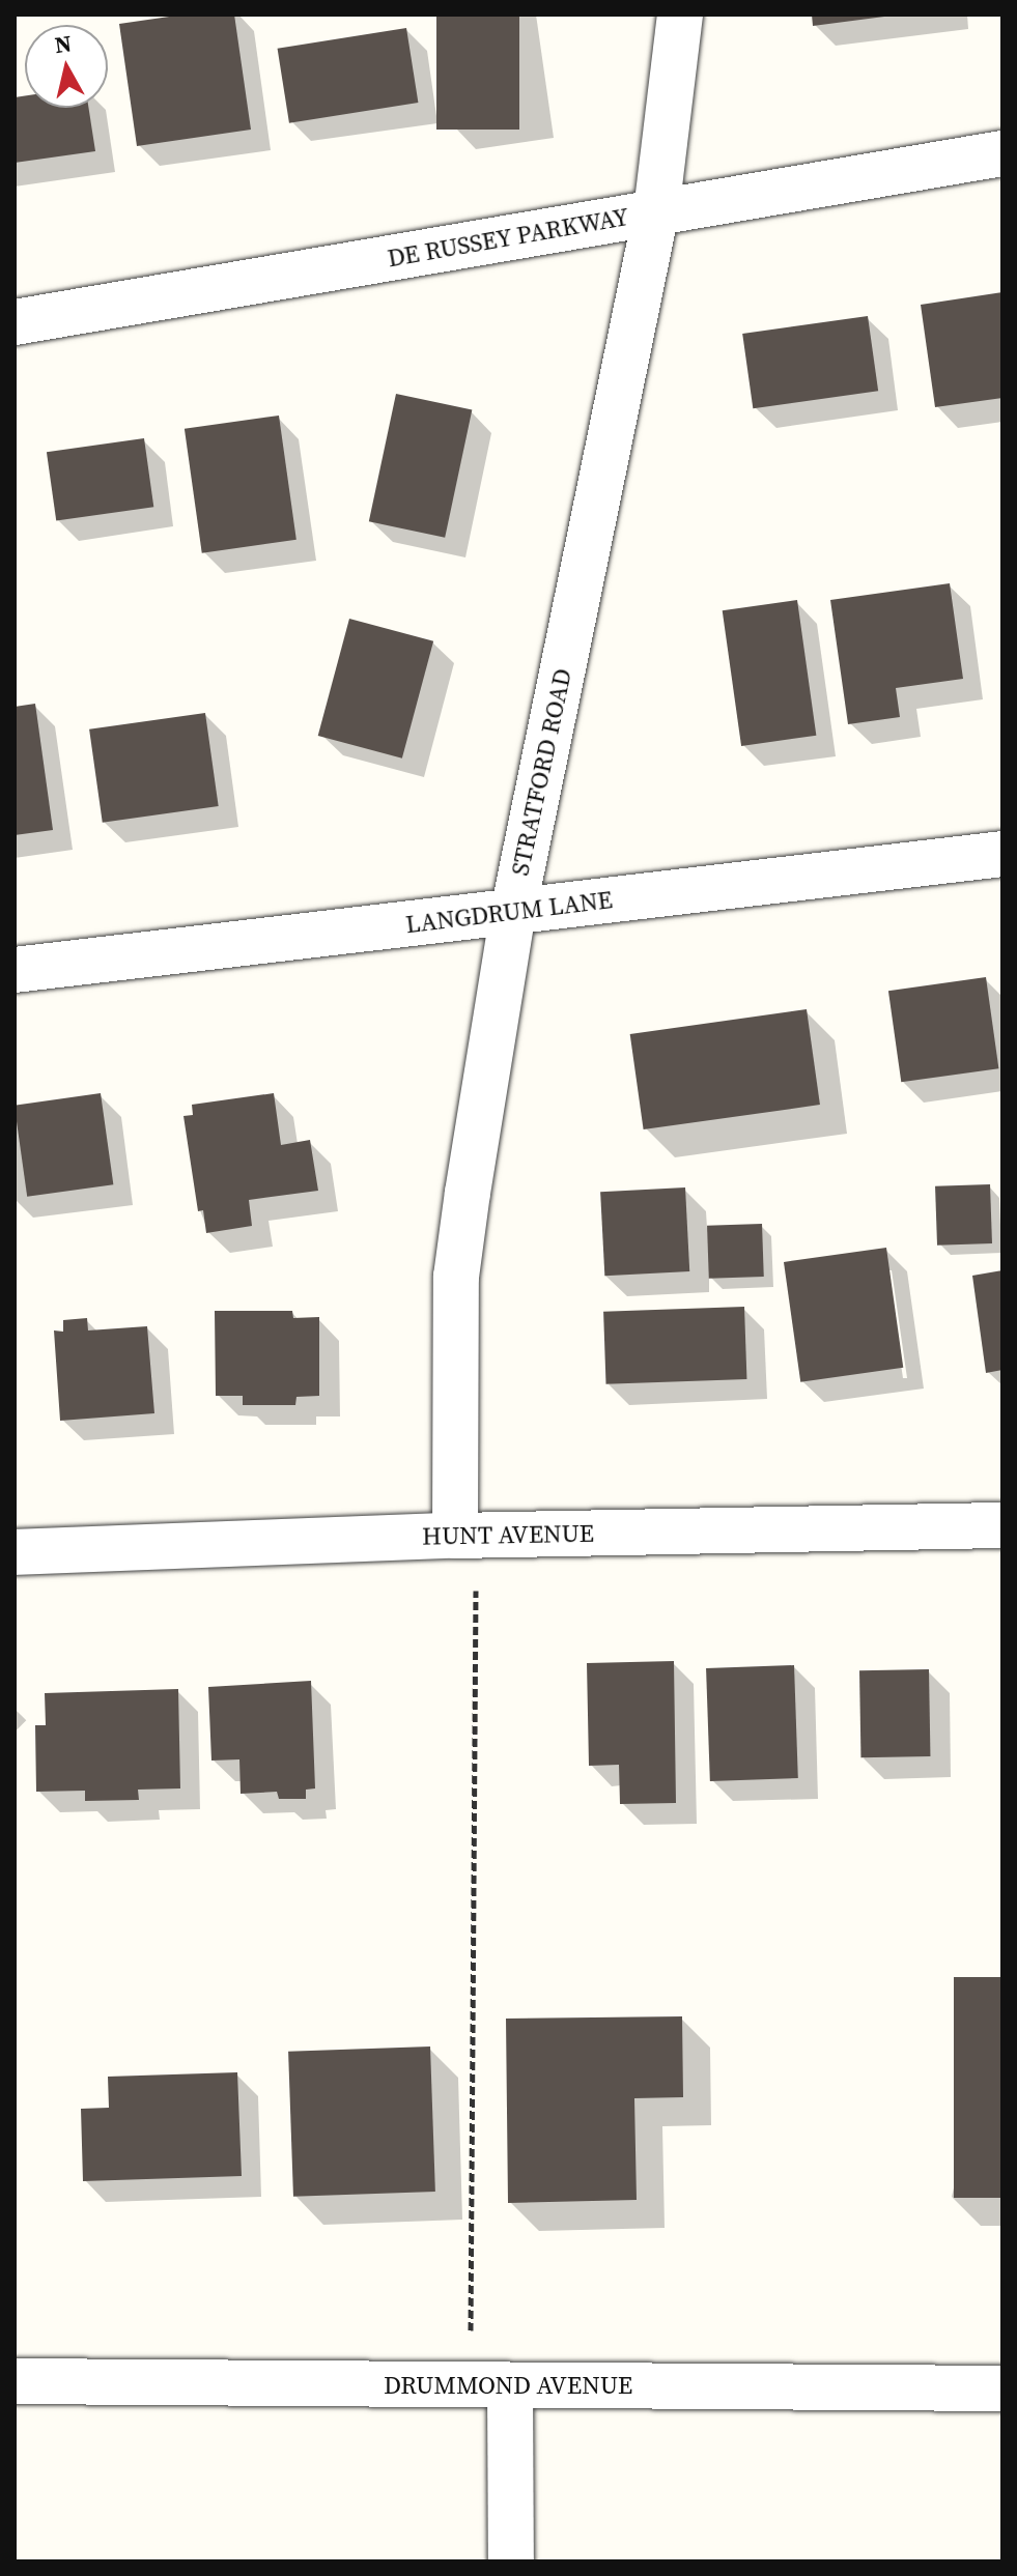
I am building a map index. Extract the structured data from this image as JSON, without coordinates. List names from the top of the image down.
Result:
{
  "streets": {
    "street": [
      "DE RUSSEY PARKWAY",
      "STRATFORD ROAD",
      "LANGDRUM LANE",
      "HUNT AVENUE",
      "DRUMMOND AVENUE"
    ]
  },
  "crossings": [
    ["DE RUSSEY PARKWAY", "STRATFORD ROAD"],
    ["STRATFORD ROAD", "LANGDRUM LANE"],
    ["STRATFORD ROAD", "HUNT AVENUE"]
  ],
  "north": "top"
}
